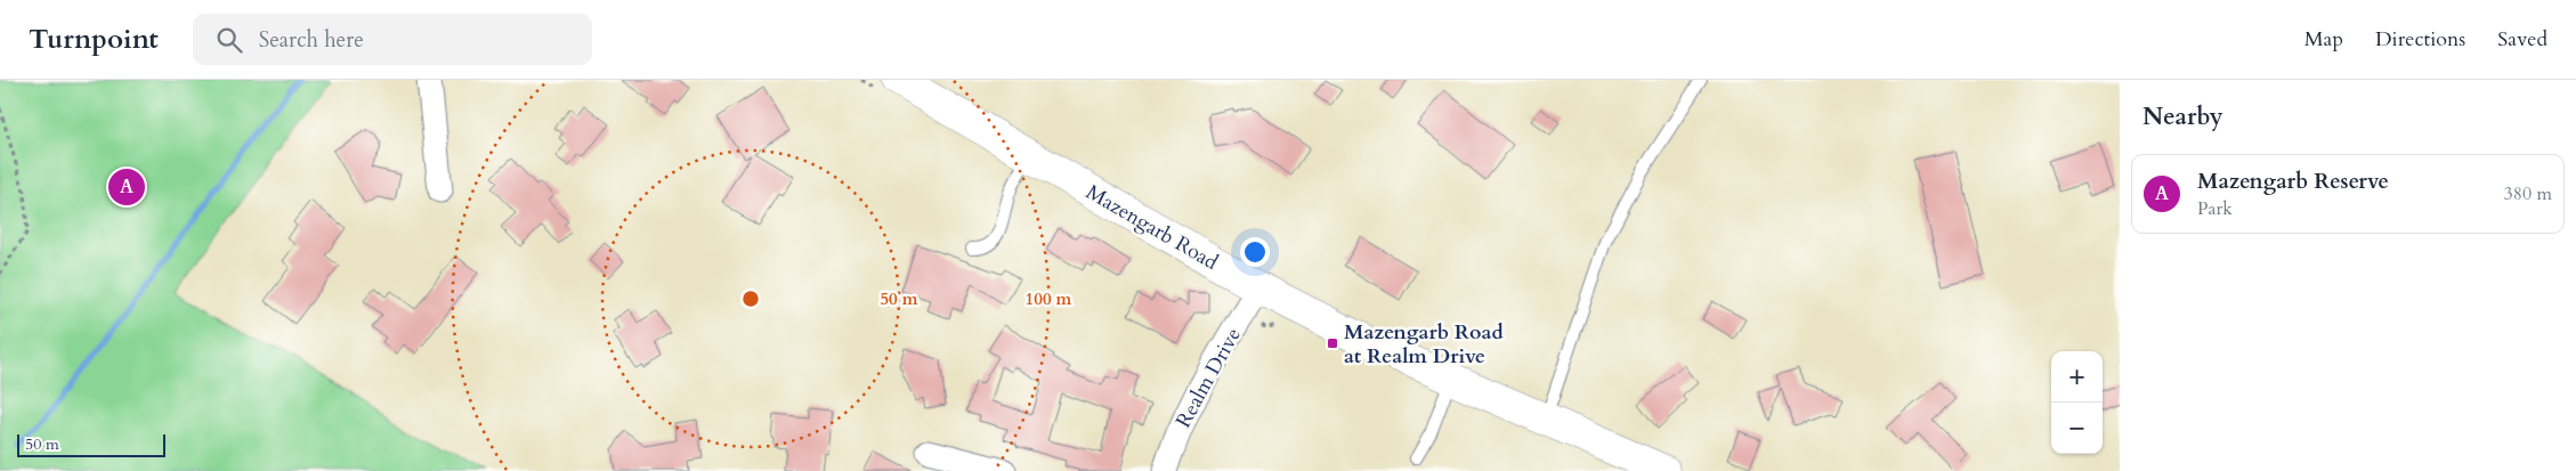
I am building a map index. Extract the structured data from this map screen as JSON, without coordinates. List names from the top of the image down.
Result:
{
  "streets": {
    "main road": ["Mazengarb Road"],
    "street": ["Realm Drive"]
  },
  "crossings": [
    ["Mazengarb Road", "Realm Drive"]
  ],
  "places": {
    "transit": ["Mazengarb Road at Realm Drive"]
  },
  "scale_bar": "50 m",
  "page": {
    "header": "Turnpoint",
    "search": "Search here",
    "nav": ["Map", "Directions", "Saved"],
    "heading": "Nearby",
    "list": [
      {
        "mark": "A",
        "name": "Mazengarb Reserve",
        "note": "Park",
        "value": "380 m"
      }
    ],
    "pins": "A",
    "map_buttons": ["+", "−"],
    "scale": "50 m"
  },
  "rings": ["50 m", "100 m"]
}
